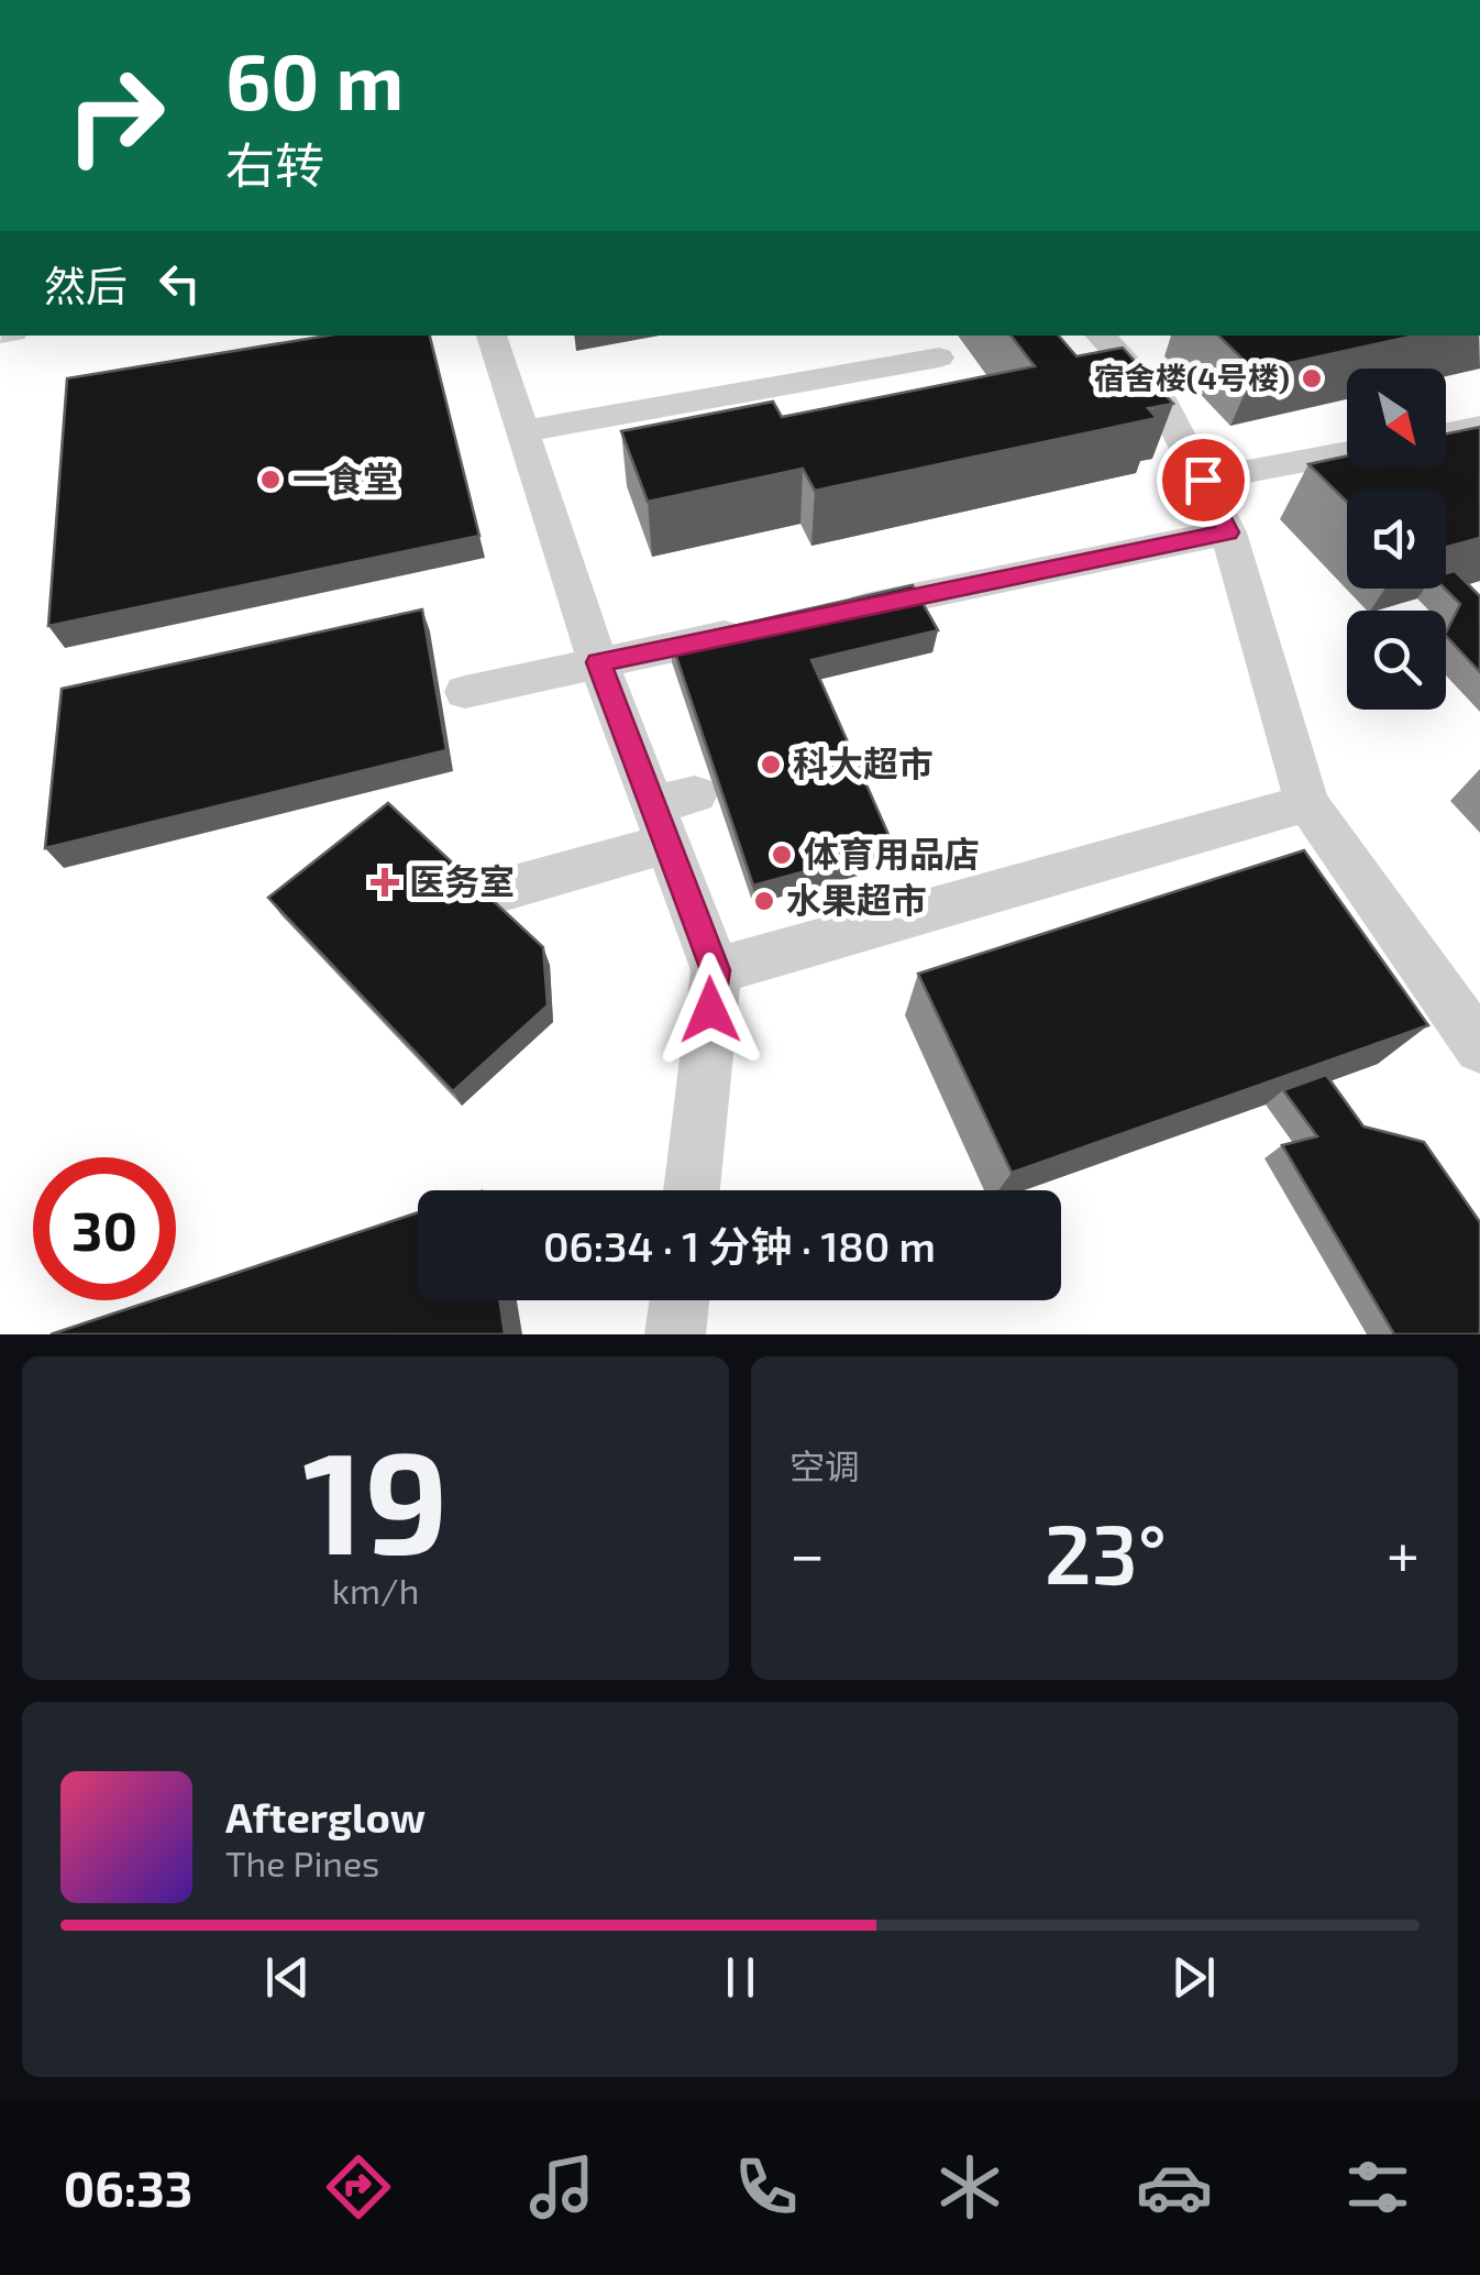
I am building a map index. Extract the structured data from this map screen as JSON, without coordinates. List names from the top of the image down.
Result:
{
  "places": {
    "other": [
      "宿舍楼(4号楼)",
      "一食堂",
      "科大超市",
      "体育用品店",
      "水果超市"
    ],
    "health": ["医务室"]
  },
  "north": "bottom right",
  "page": {
    "turn": ["60 m", "右转"],
    "then": "然后",
    "limit": "30",
    "trip": "06:34 · 1 分钟 · 180 m",
    "tile": [
      ["19", "km/h"],
      "空调"
    ],
    "heat": ["−", "23°", "+"],
    "song": ["Afterglow", "The Pines"],
    "tabs": "06:33"
  }
}
